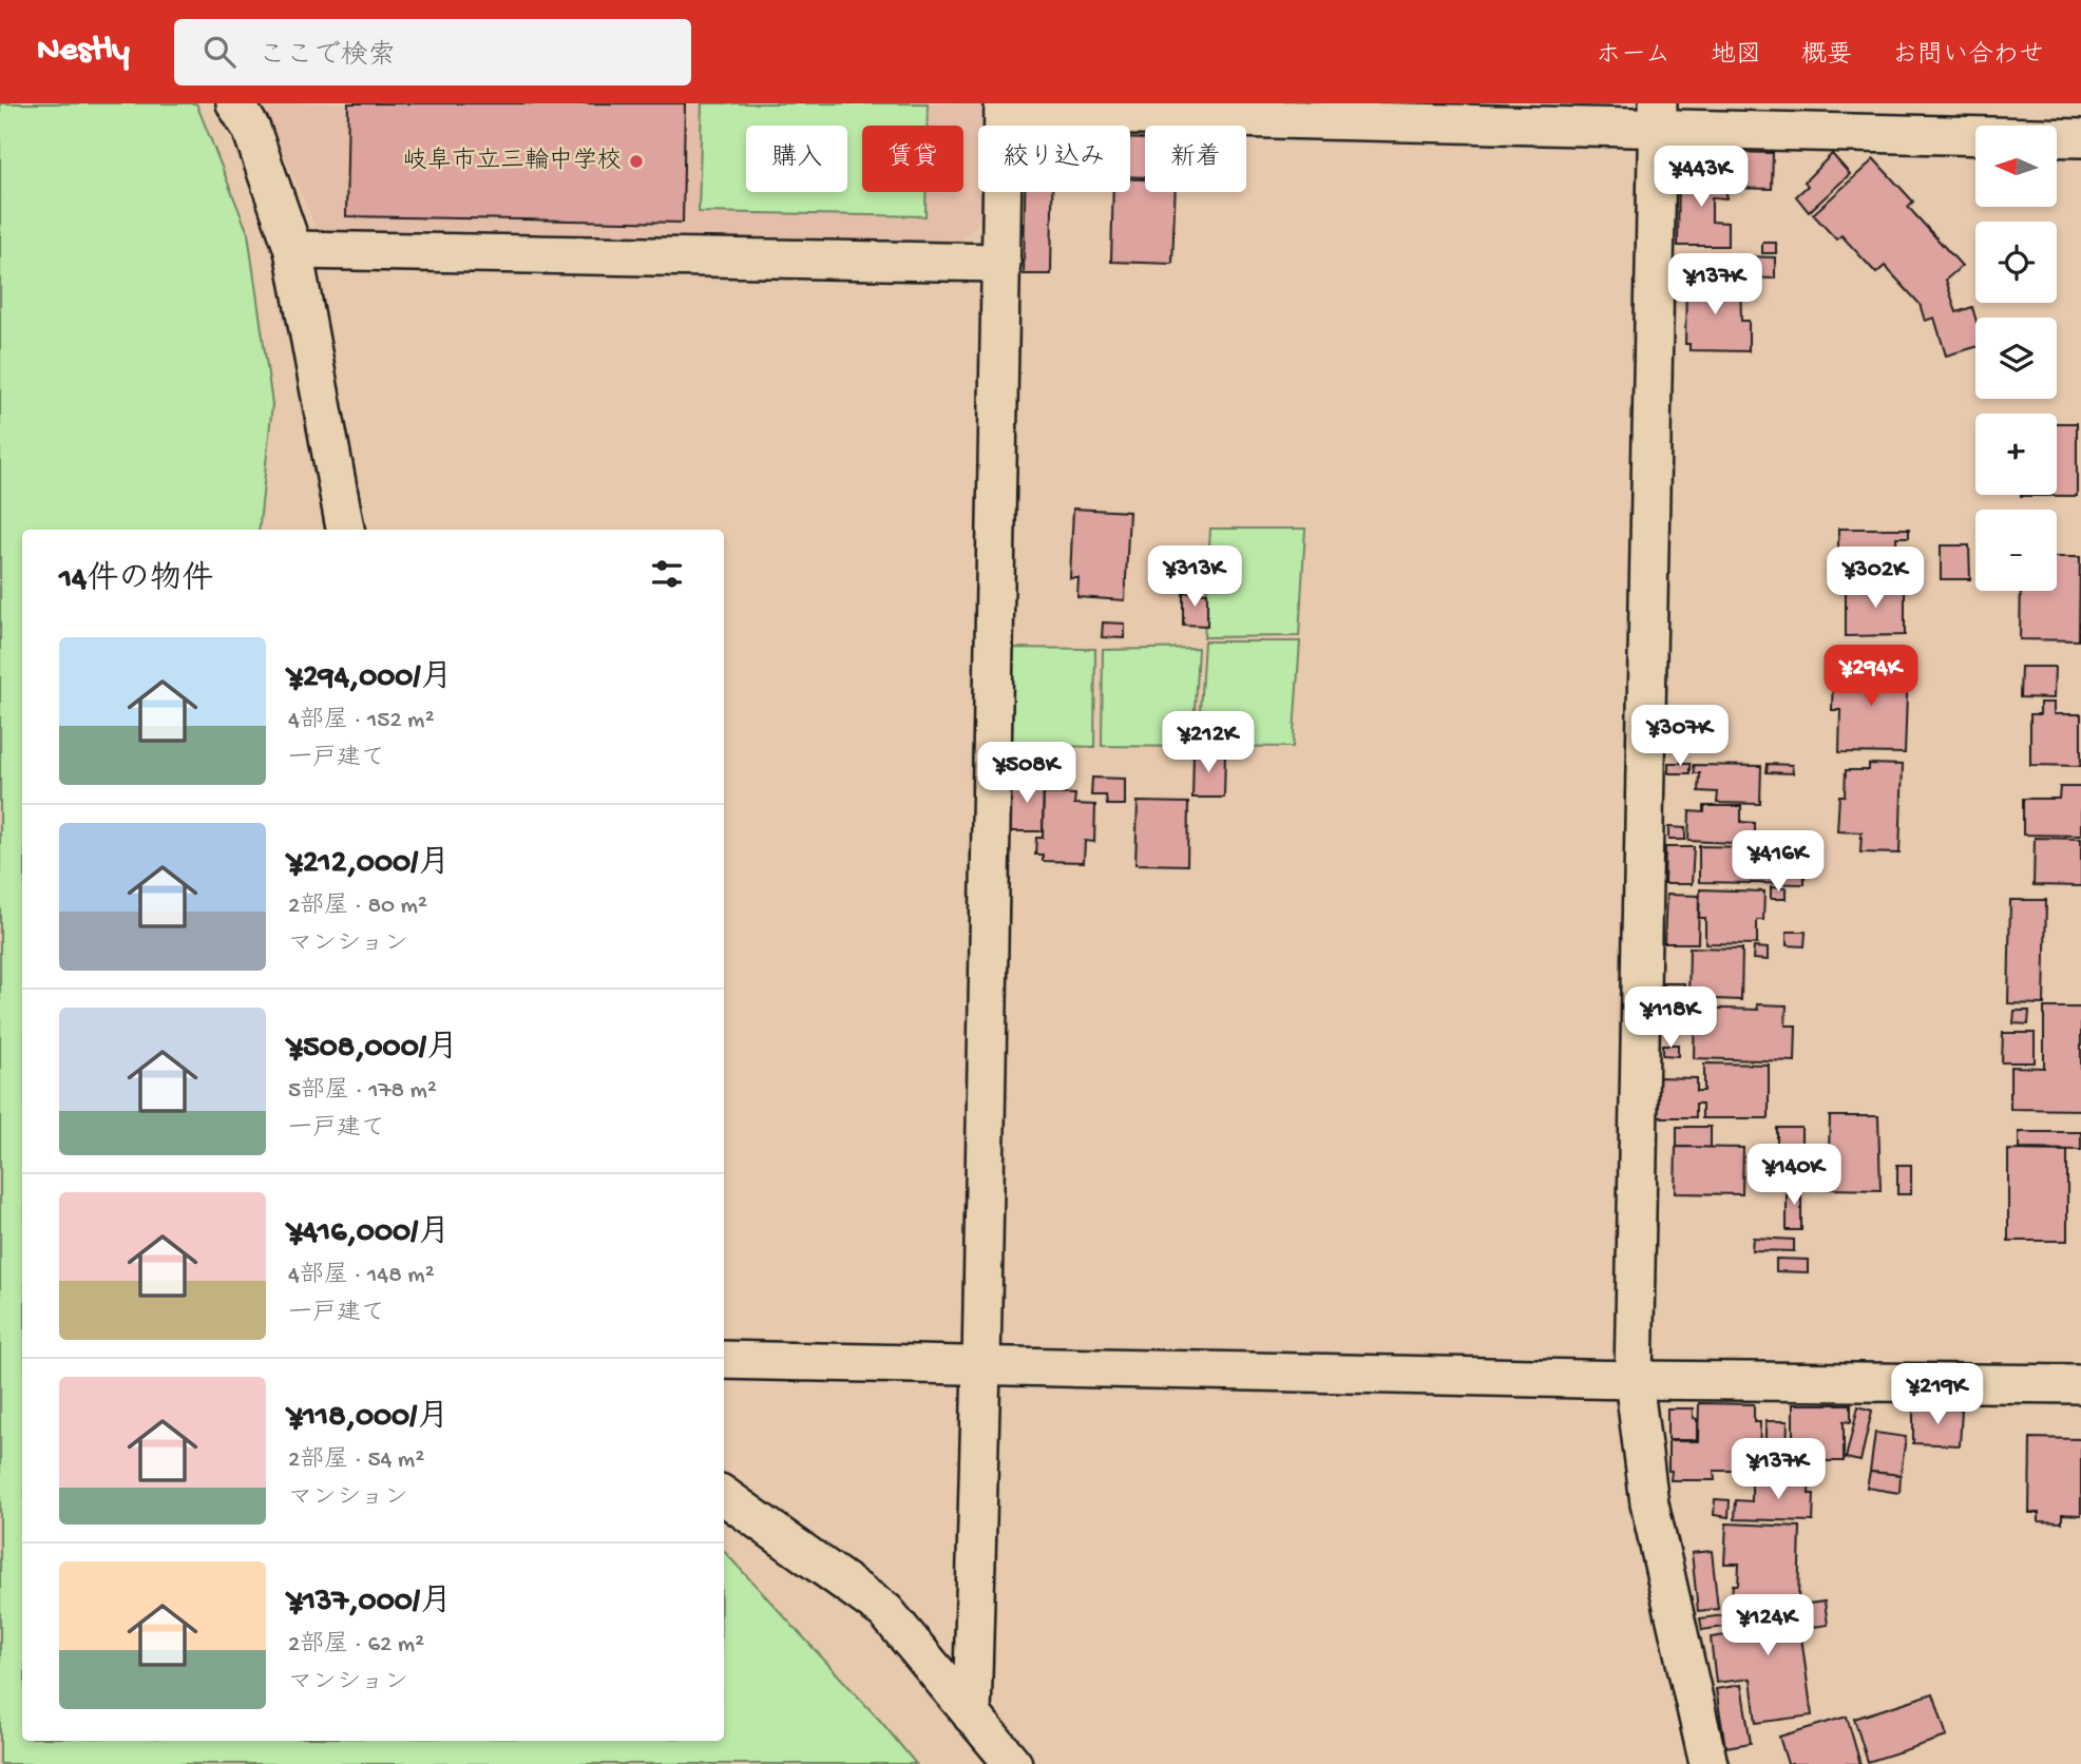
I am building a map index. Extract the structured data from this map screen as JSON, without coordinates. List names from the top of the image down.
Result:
{
  "places": ["岐阜市立三輪中学校"],
  "north": "left",
  "page": {
    "header": "Nestly",
    "search": "ここで検索",
    "nav": [
      "ホーム",
      "地図",
      "概要",
      "お問い合わせ"
    ],
    "map_buttons": ["+", "−"],
    "chip": [
      "購入",
      "賃貸",
      "絞り込み",
      "新着"
    ],
    "price": [
      "¥443K",
      "¥137K",
      "¥313K",
      "¥302K",
      "¥294K",
      "¥307K",
      "¥212K",
      "¥508K",
      "¥416K",
      "¥118K",
      "¥140K",
      "¥219K",
      "¥137K",
      "¥124K"
    ],
    "heading": "14件の物件",
    "list": [
      {
        "name": "¥294,000/月",
        "note": "4部屋 · 152 m² · 一戸建て"
      },
      {
        "name": "¥212,000/月",
        "note": "2部屋 · 80 m² · マンション"
      },
      {
        "name": "¥508,000/月",
        "note": "5部屋 · 178 m² · 一戸建て"
      },
      {
        "name": "¥416,000/月",
        "note": "4部屋 · 148 m² · 一戸建て"
      },
      {
        "name": "¥118,000/月",
        "note": "2部屋 · 54 m² · マンション"
      },
      {
        "name": "¥137,000/月",
        "note": "2部屋 · 62 m² · マンション"
      }
    ]
  }
}
